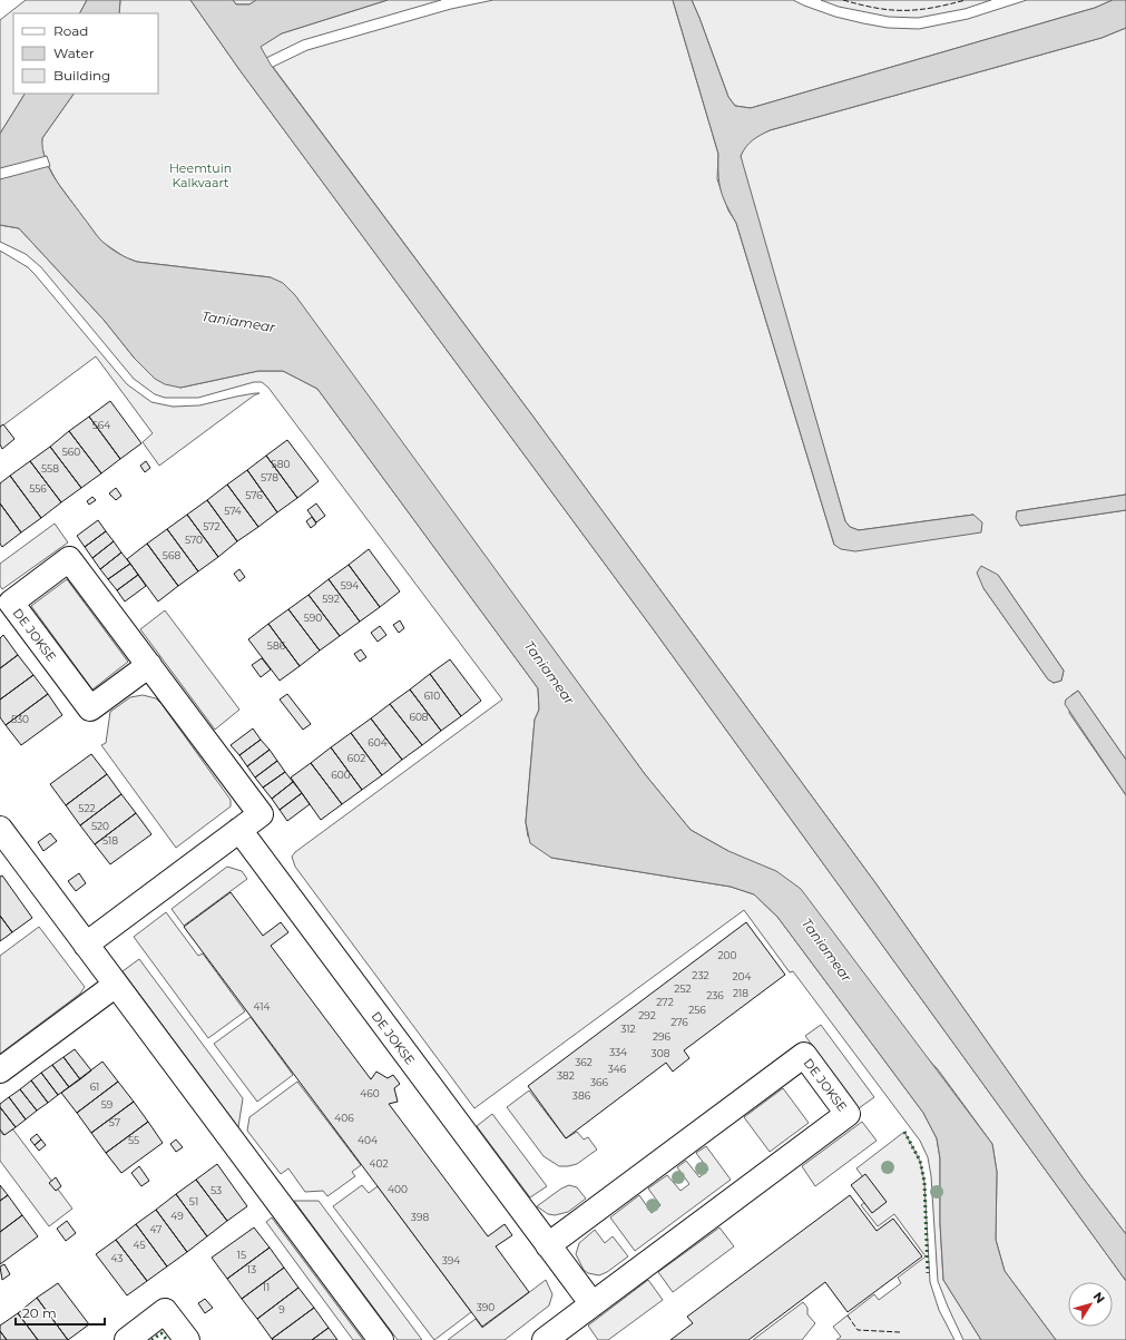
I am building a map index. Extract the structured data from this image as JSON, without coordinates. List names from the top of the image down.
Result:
{
  "streets": {
    "street": ["DE JOKSE"]
  },
  "water": ["Taniamear"],
  "parks": ["Heemtuin Kalkvaart"],
  "house_numbers": [
    "564",
    "560",
    "580",
    "558",
    "578",
    "556",
    "576",
    "574",
    "572",
    "570",
    "568",
    "594",
    "592",
    "590",
    "586",
    "610",
    "608",
    "530",
    "604",
    "602",
    "600",
    "522",
    "520",
    "518",
    "200",
    "232",
    "204",
    "252",
    "218",
    "236",
    "272",
    "414",
    "256",
    "292",
    "276",
    "312",
    "296",
    "334",
    "308",
    "362",
    "346",
    "382",
    "366",
    "61",
    "460",
    "386",
    "59",
    "406",
    "57",
    "55",
    "404",
    "402",
    "400",
    "53",
    "51",
    "49",
    "398",
    "47",
    "45",
    "15",
    "43",
    "394",
    "13",
    "11",
    "390",
    "9"
  ],
  "legend": ["Road", "Water", "Building"],
  "scale_bar": "20 m",
  "north": "top right"
}
